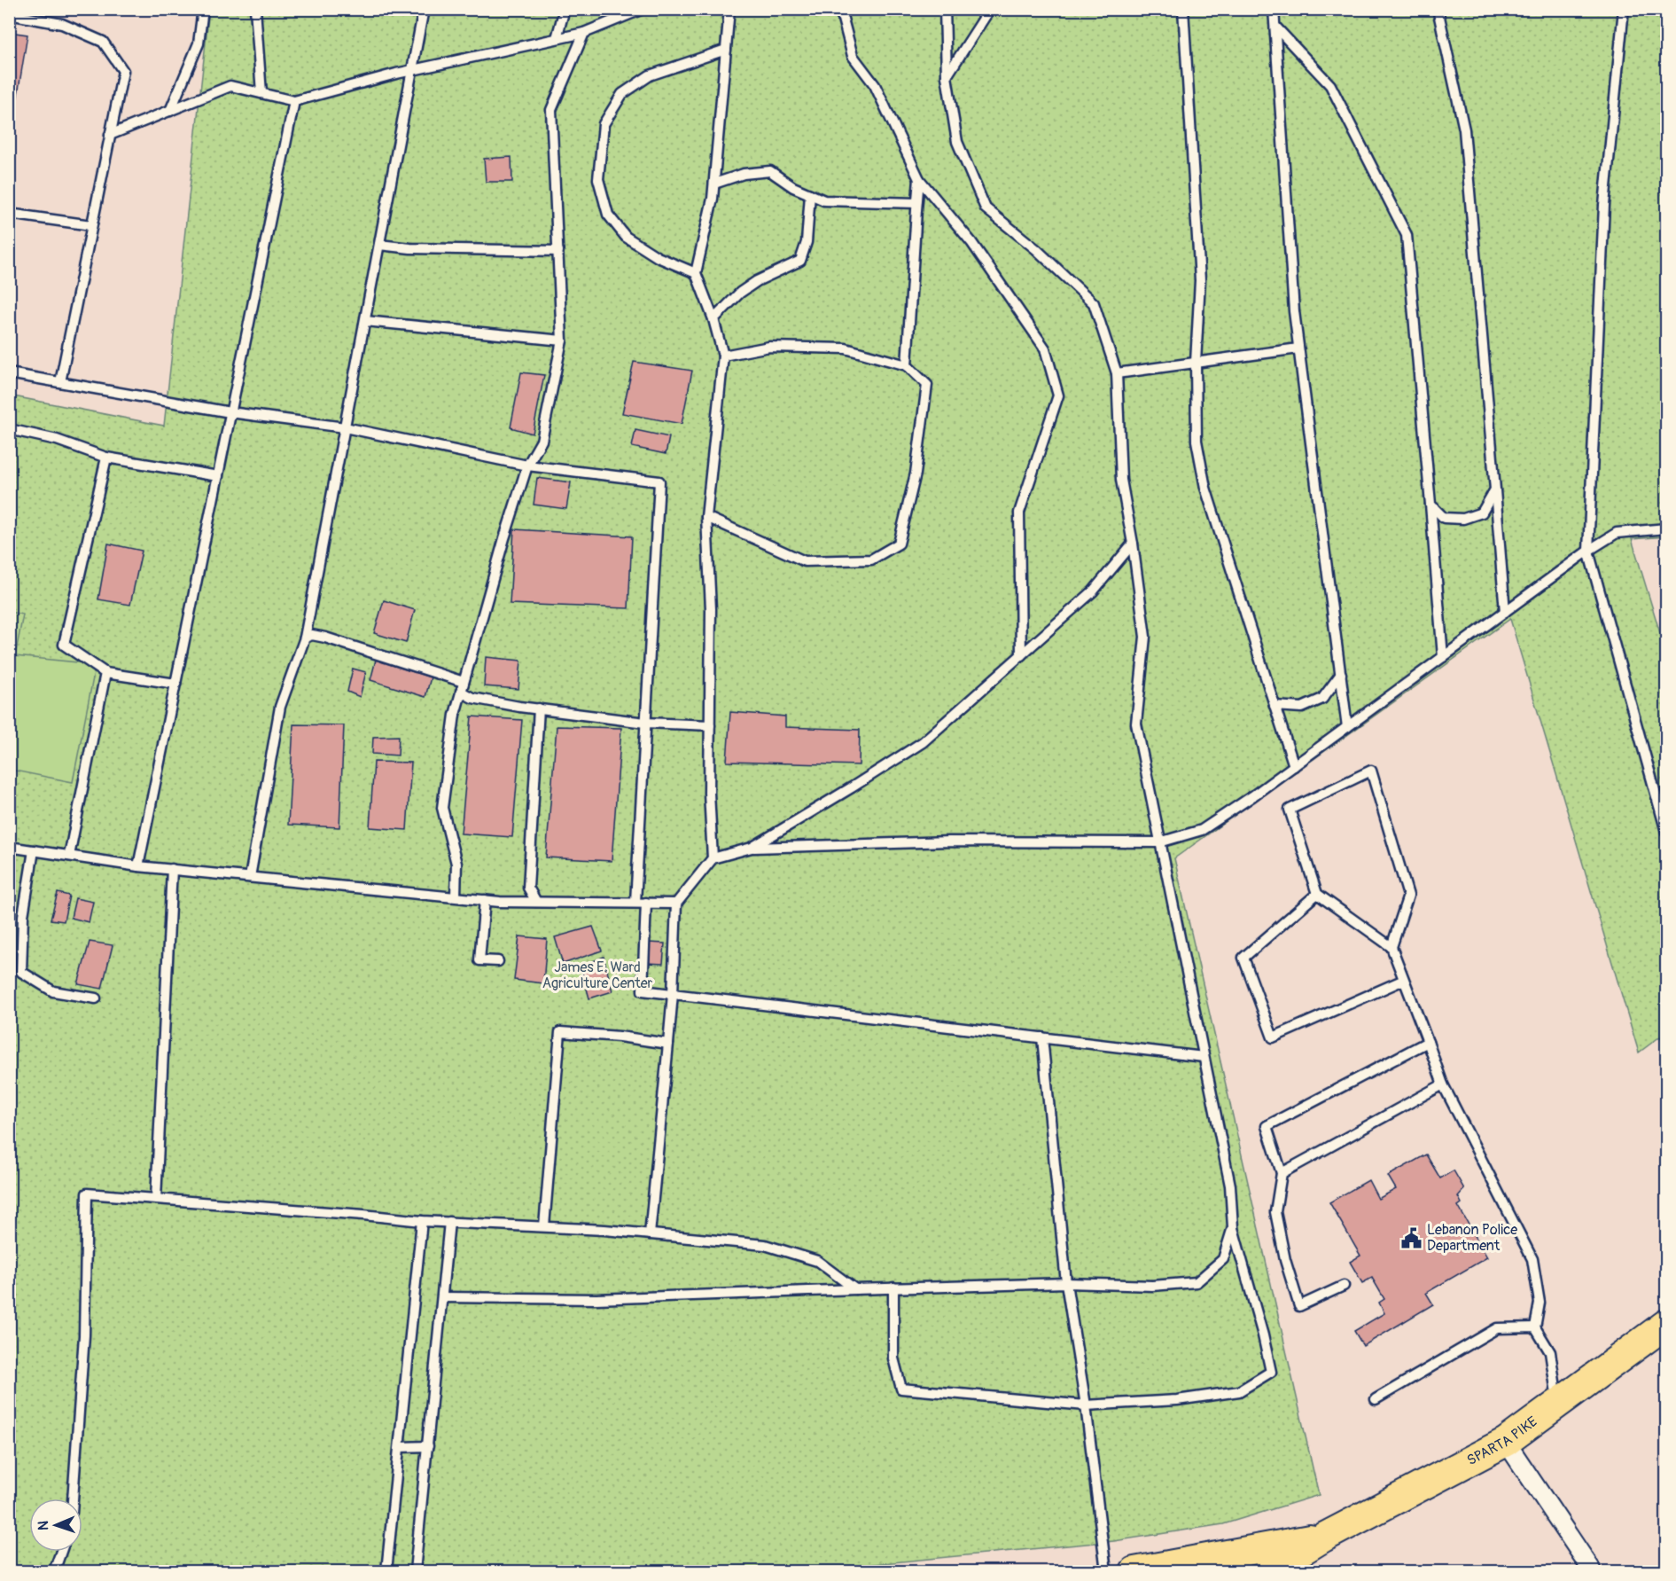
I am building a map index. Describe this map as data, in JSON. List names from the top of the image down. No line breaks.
{"streets":{"main road":["SPARTA PIKE"]},"parks":["James E. Ward Agriculture Center"],"places":{"public building":["Lebanon Police Department"]},"north":"left"}
